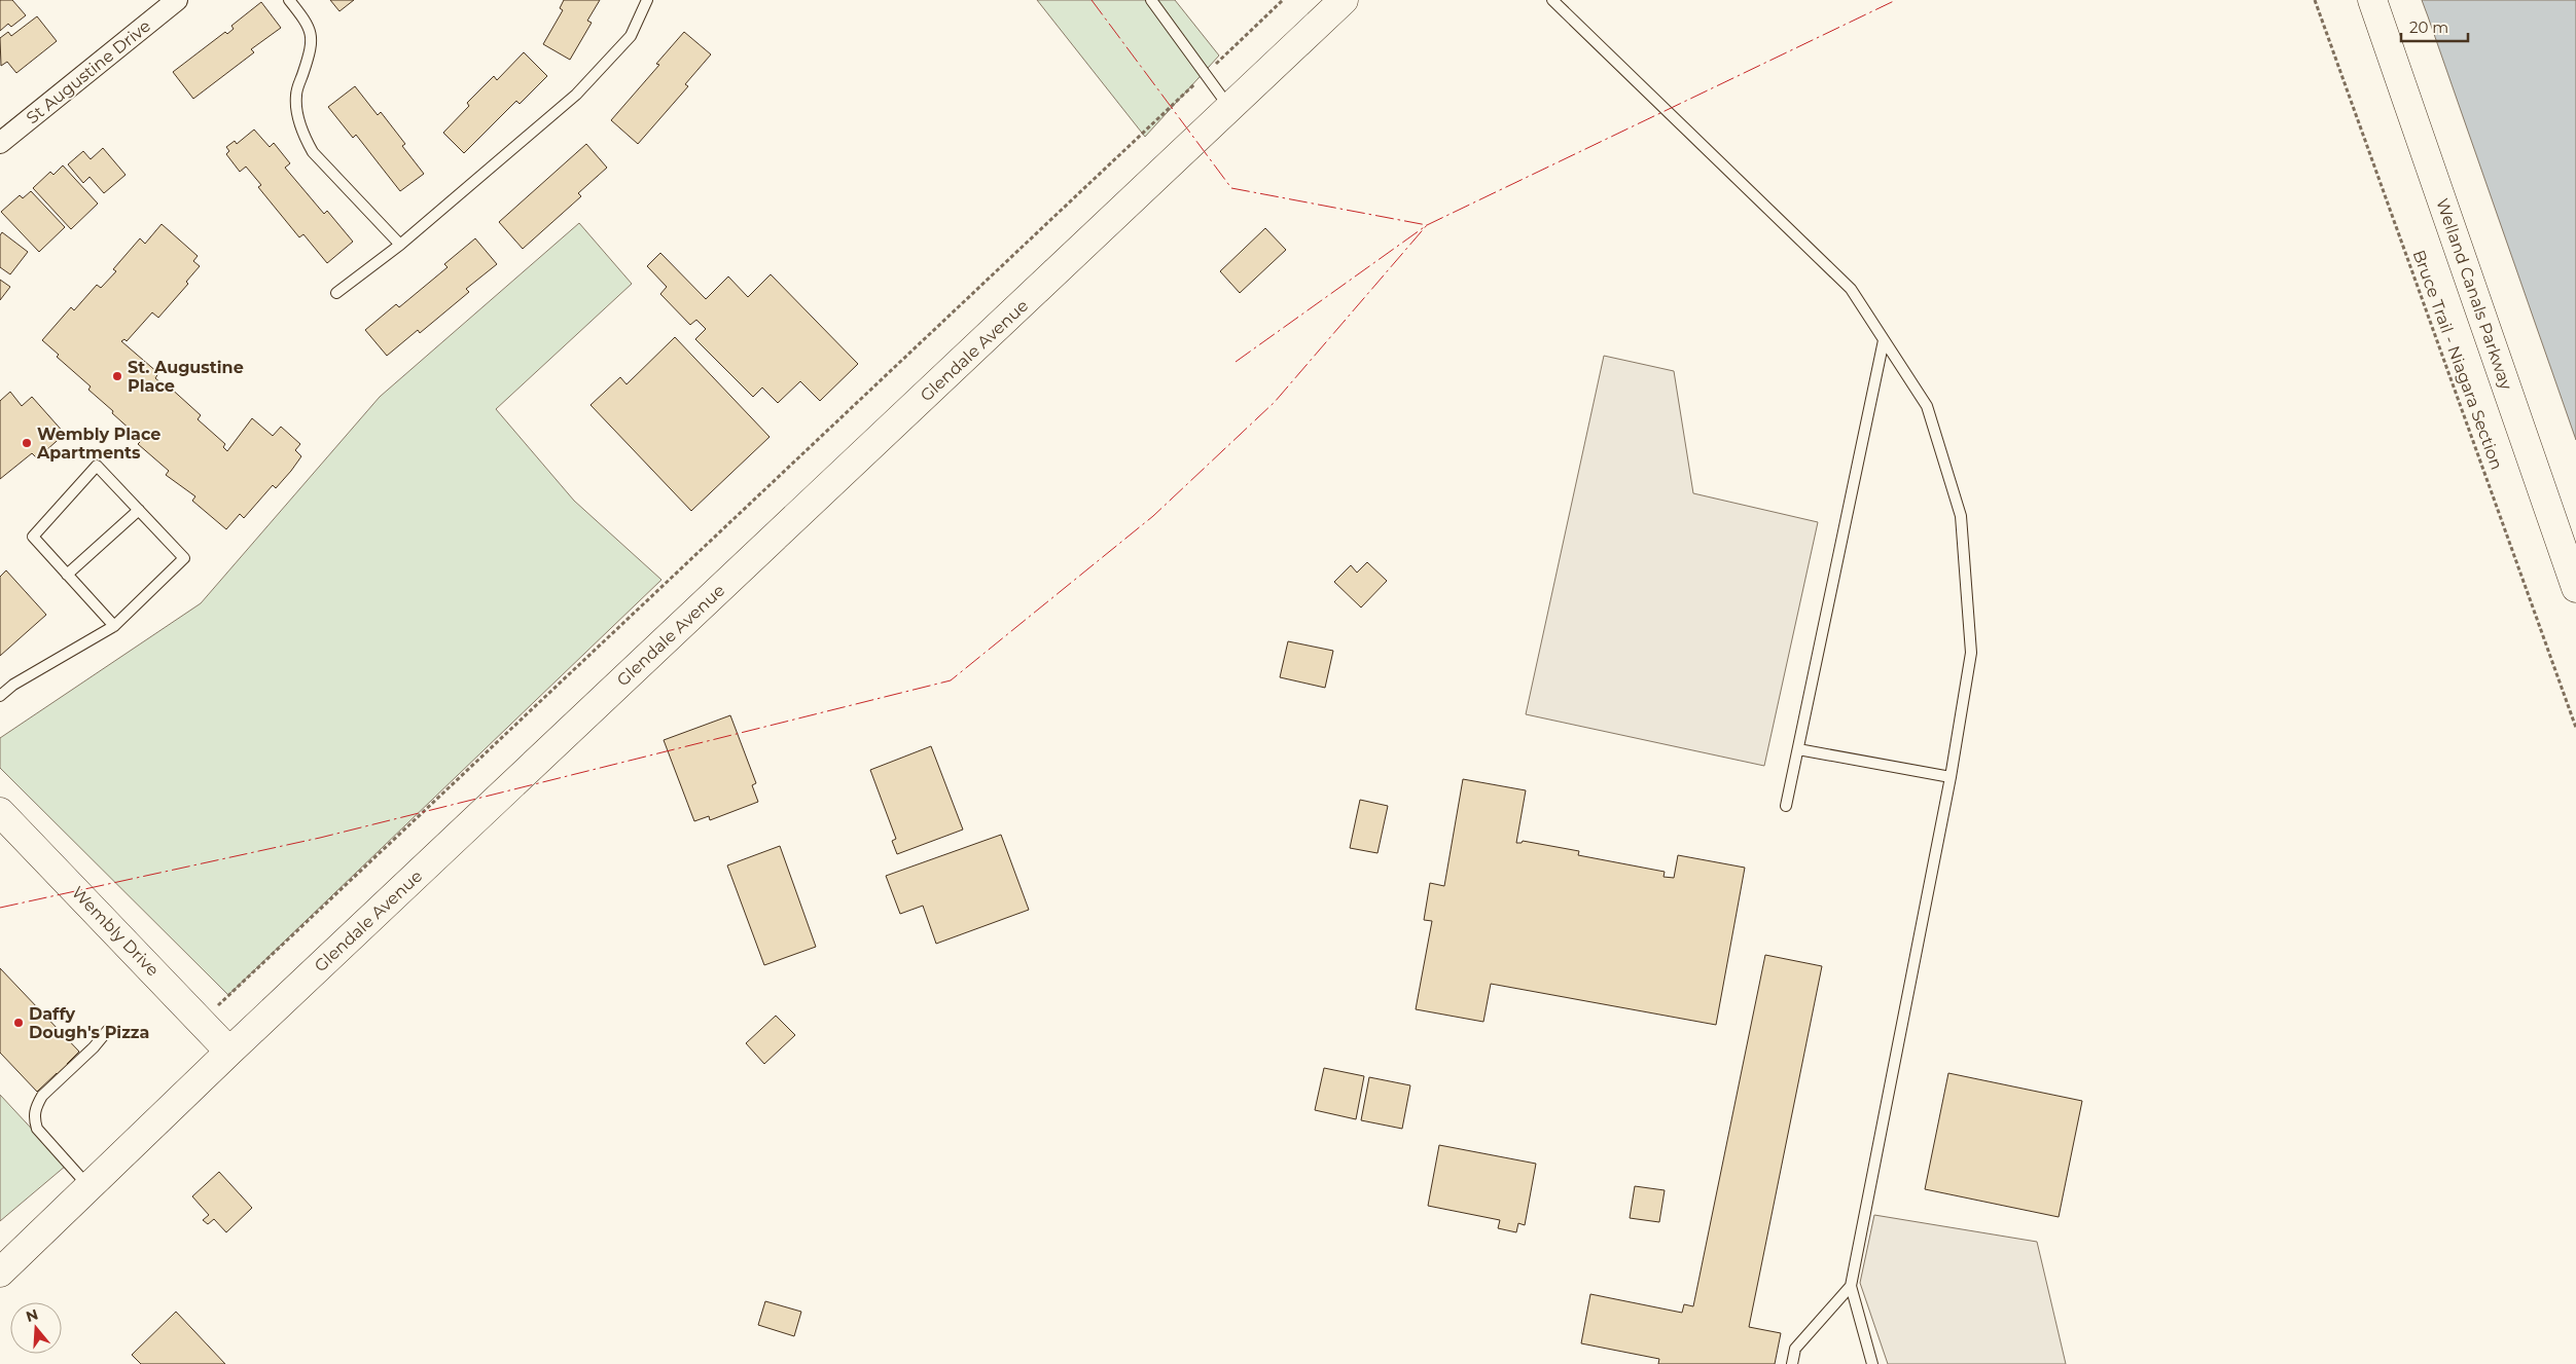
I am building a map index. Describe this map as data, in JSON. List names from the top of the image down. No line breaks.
{"streets":{"main road":["Welland Canals Parkway","Glendale Avenue","Wembly Drive"],"street":["St Augustine Drive"],"path":["Bruce Trail - Niagara Section"]},"crossings":[["Glendale Avenue","Wembly Drive"]],"places":["St. Augustine Place","Wembly Place Apartments","Daffy Dough's Pizza"],"scale_bar":"20 m","north":"top"}
